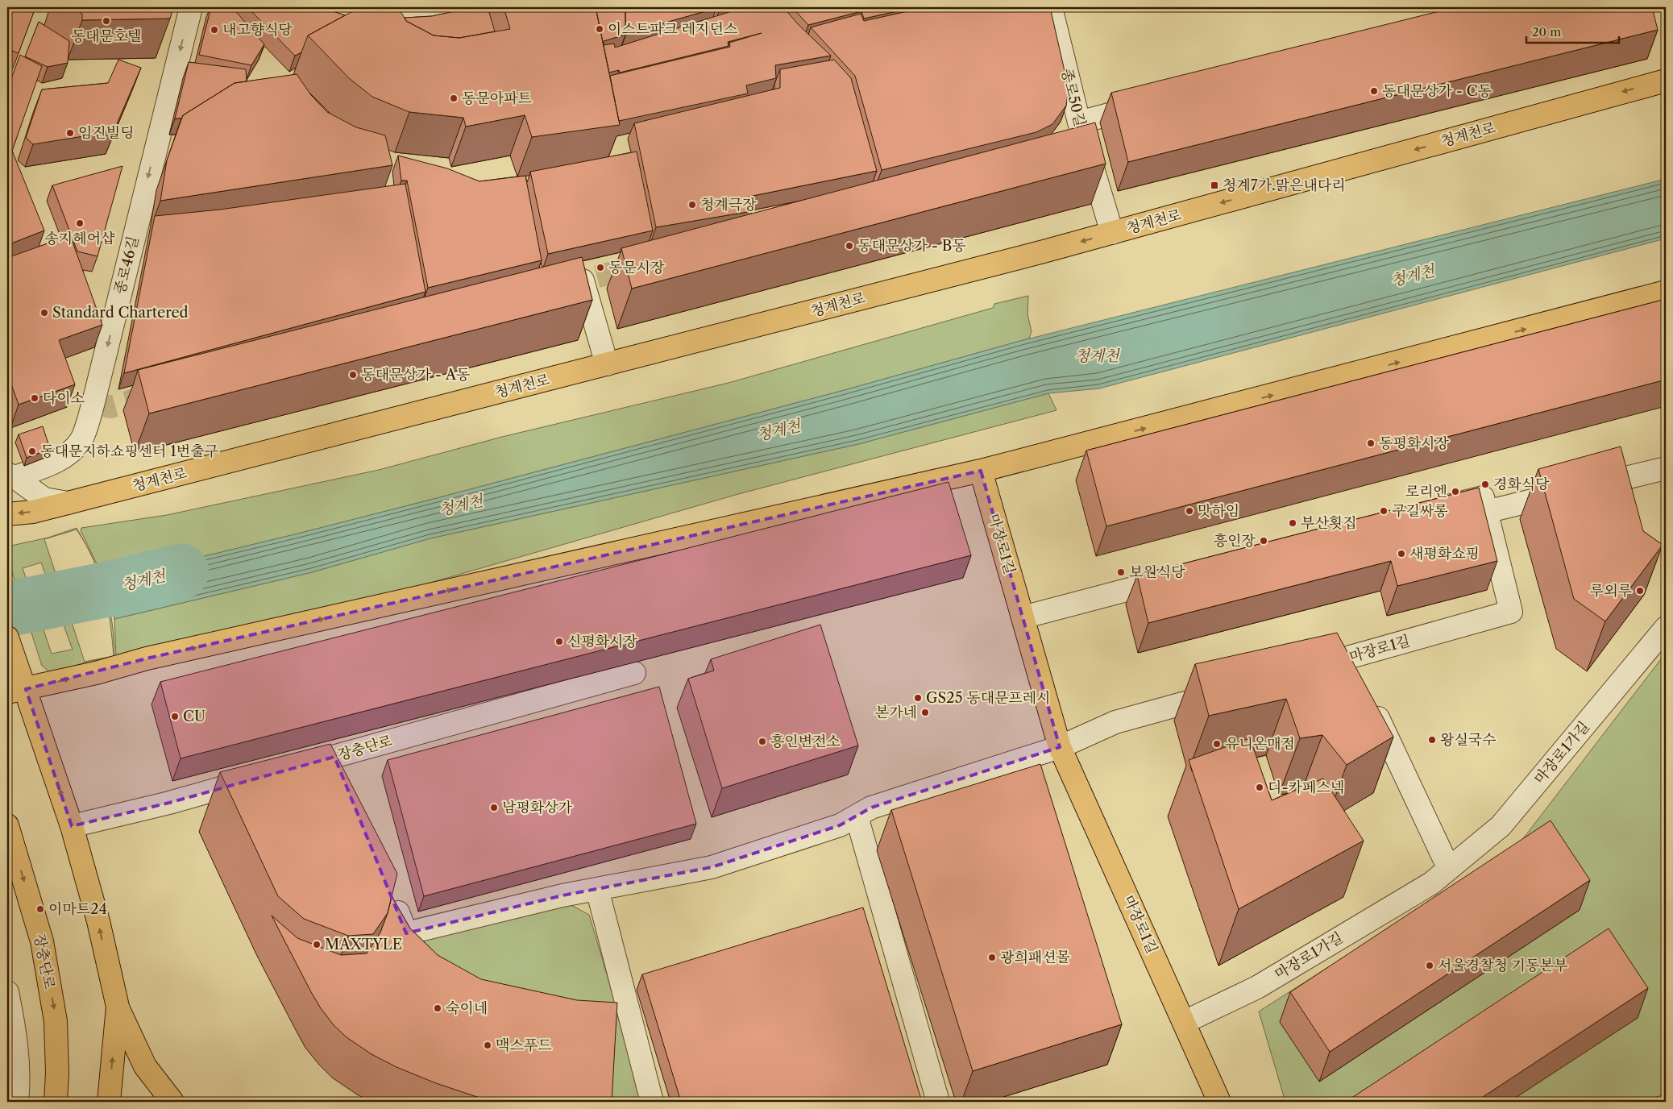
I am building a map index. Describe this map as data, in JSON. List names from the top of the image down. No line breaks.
{"streets":{"main road":["청계천로","마장로1길","장충단로"],"street":["종로50길","종로46길","마장로1가길"]},"crossings":[["종로50길","청계천로"],["마장로1길","마장로1가길"]],"one_way":["종로46길"],"water":["청계천"],"places":{"other":["동대문호텔","이스트파크 레지던스","내고향식당","동대문상가 - C동","동문아파트","임진빌딩","청계극장","송지헤어샵","동대문상가 - B동","동문시장","Standard Chartered","동대문상가 - A동","다이소","동평화시장","동대문지하쇼핑센터 1번출구","경화식당","로리엔","맛하임","구길싸롱","부산횟집","흥인장","새평화쇼핑","보원식당","루외루","신평화시장","GS25 동대문프레시","본가네","CU","왕실국수","흥인변전소","유니온매점","디-카페스넥","남평화상가","이마트24","MAXTYLE","광희패션몰","서울경찰청 기동본부","숙이네","맥스푸드"],"transit":["청계7가.맑은내다리"]},"scale_bar":"20 m"}
